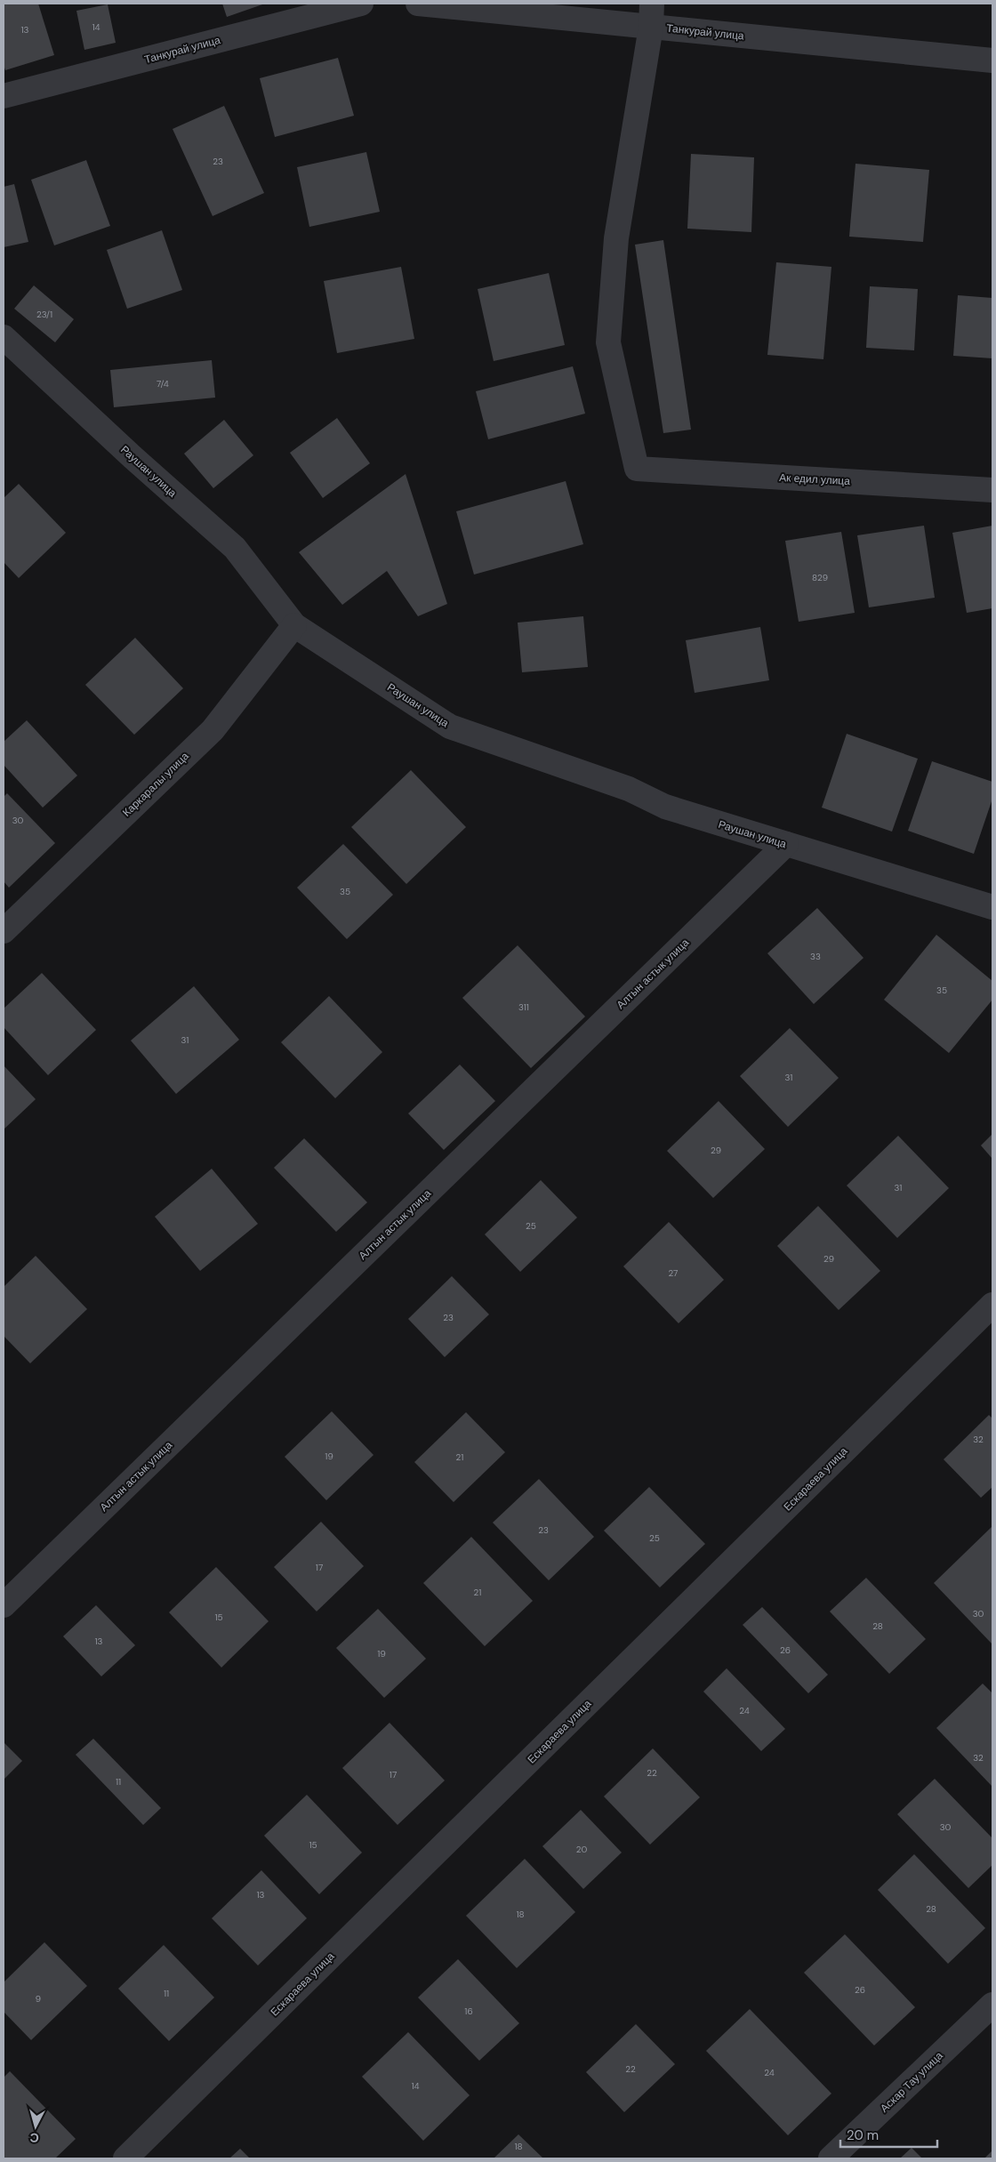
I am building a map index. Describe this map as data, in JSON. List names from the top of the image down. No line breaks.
{"streets":{"street":["Танкурай улица","Раушан улица","Ак едил улица","Каркаралы улица","Алтын астык улица","Ескараева улица","Аскар Тау улица"]},"crossings":[["Танкурай улица","Ак едил улица"],["Раушан улица","Каркаралы улица"],["Раушан улица","Алтын астык улица"]],"house_numbers":["14","13","23","23/1","7/4","829","30","35","33","35","311","31","31","29","31","25","29","27","23","32","19","21","23","25","17","21","30","15","28","13","26","19","24","32","22","17","11","30","15","20","13","28","18","26","11","9","16","22","24","14","18"],"scale_bar":"20 m","north":"bottom"}
